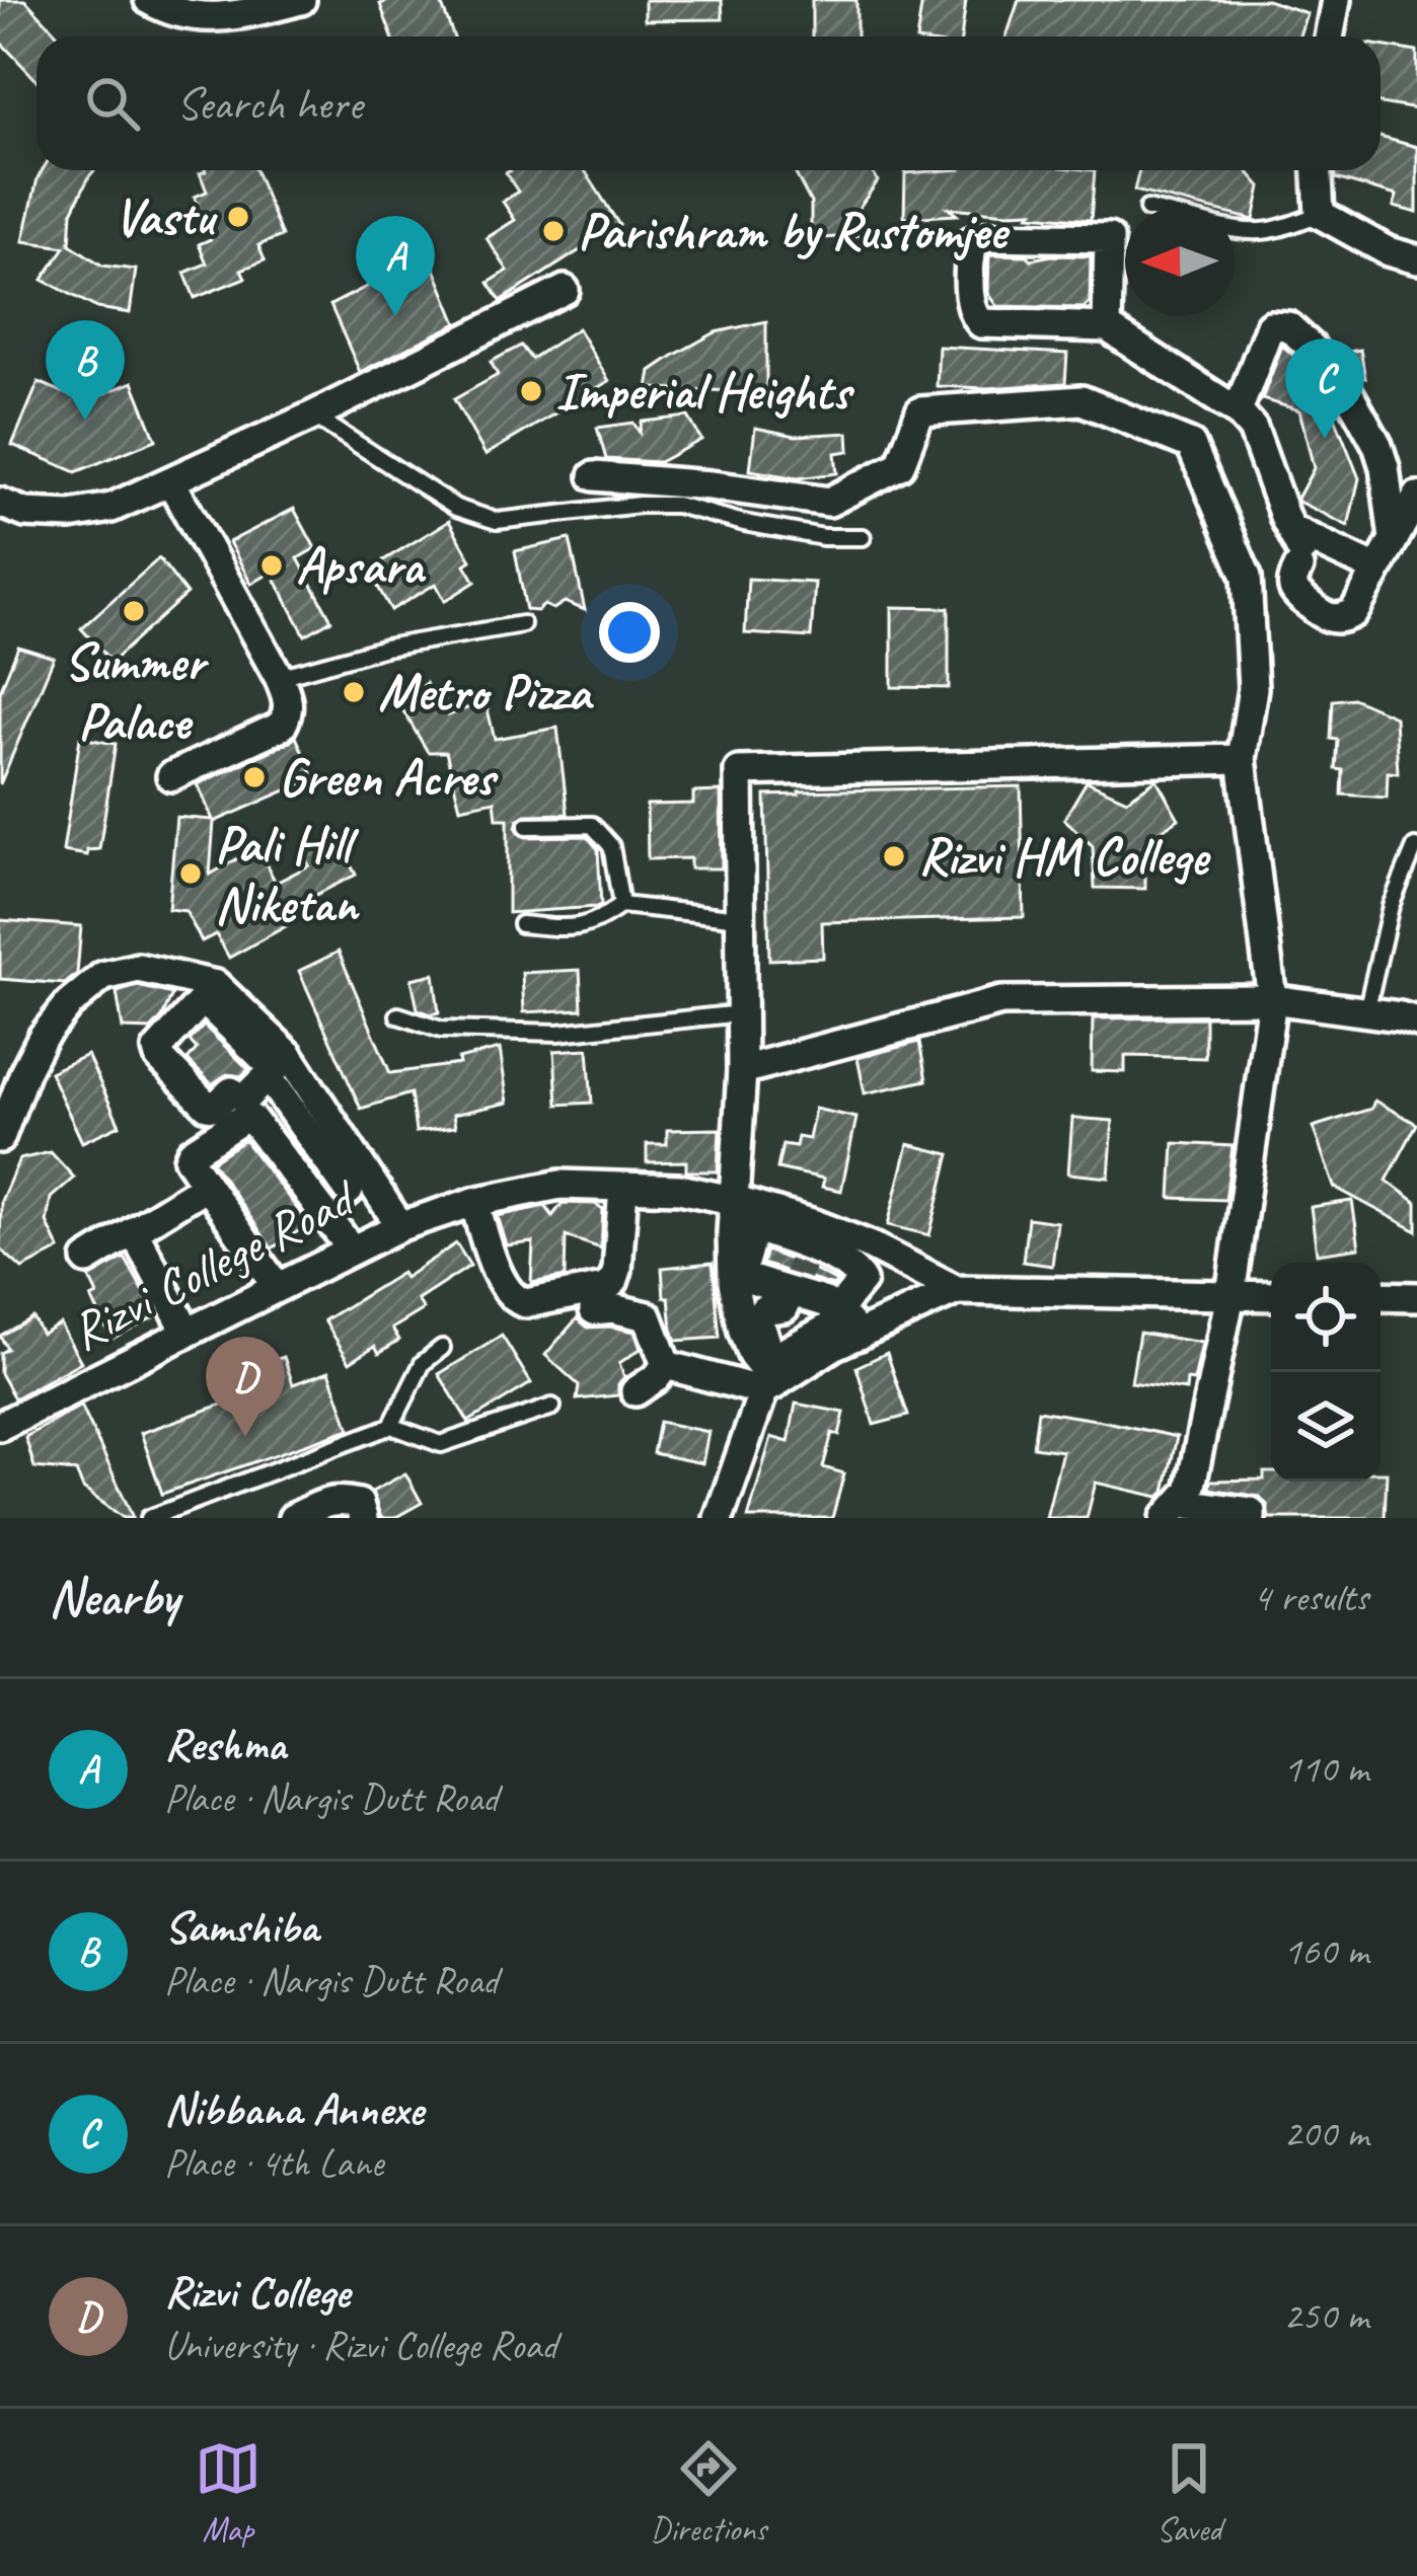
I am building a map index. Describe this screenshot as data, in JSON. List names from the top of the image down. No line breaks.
{"streets":{"street":["Rizvi College Road"]},"places":["Vastu","Parishram by Rustomjee","Imperial Heights","Apsara","Summer Palace","Metro Pizza","Green Acres","Rizvi HM College","Pali Hill Niketan"],"north":"left","page":{"search":"Search here","pins":["A","B","C","D"],"heading":["Nearby","4 results"],"list":[{"mark":"A","name":"Reshma","note":"Place · Nargis Dutt Road","value":"110 m"},{"mark":"B","name":"Samshiba","note":"Place · Nargis Dutt Road","value":"160 m"},{"mark":"C","name":"Nibbana Annexe","note":"Place · 4th Lane","value":"200 m"},{"mark":"D","name":"Rizvi College","note":"University · Rizvi College Road","value":"250 m"}],"nav":["Map","Directions","Saved"]}}
